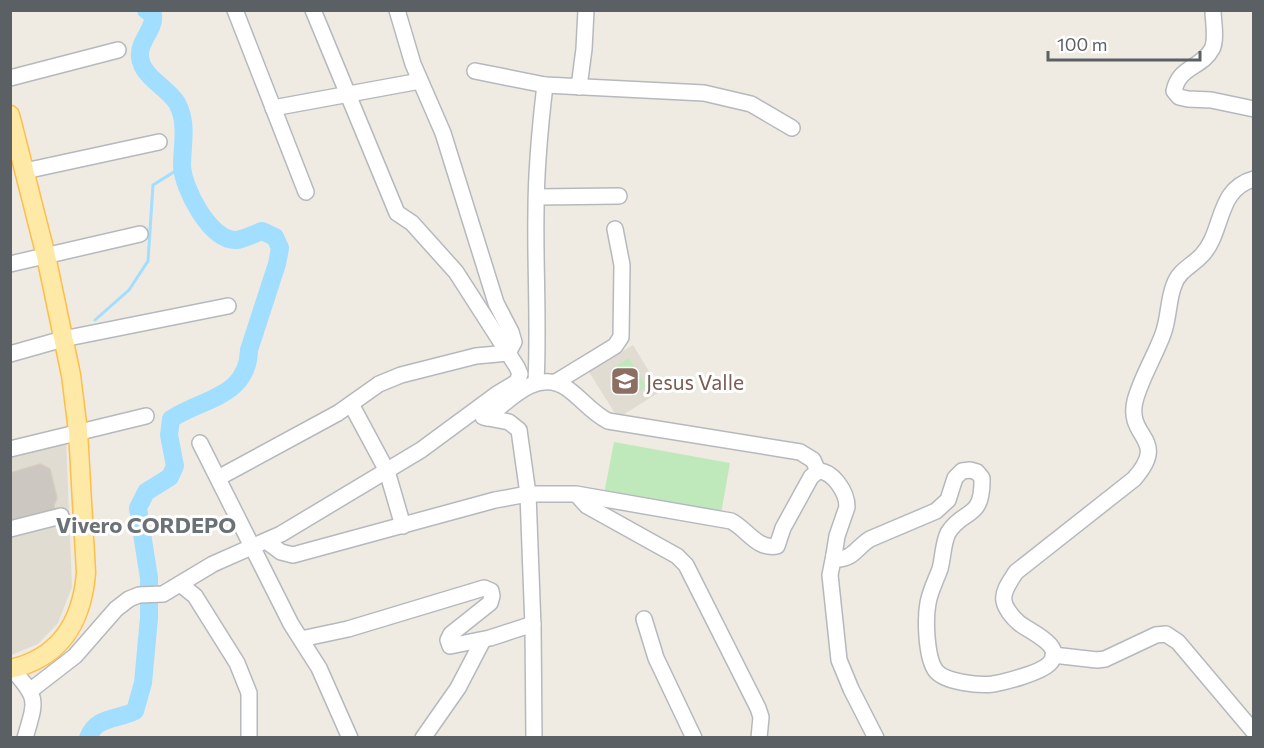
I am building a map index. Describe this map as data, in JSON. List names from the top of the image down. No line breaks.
{"districts":["Vivero CORDEPO"],"places":{"school or university":["Jesus Valle"]},"scale_bar":"100 m"}
